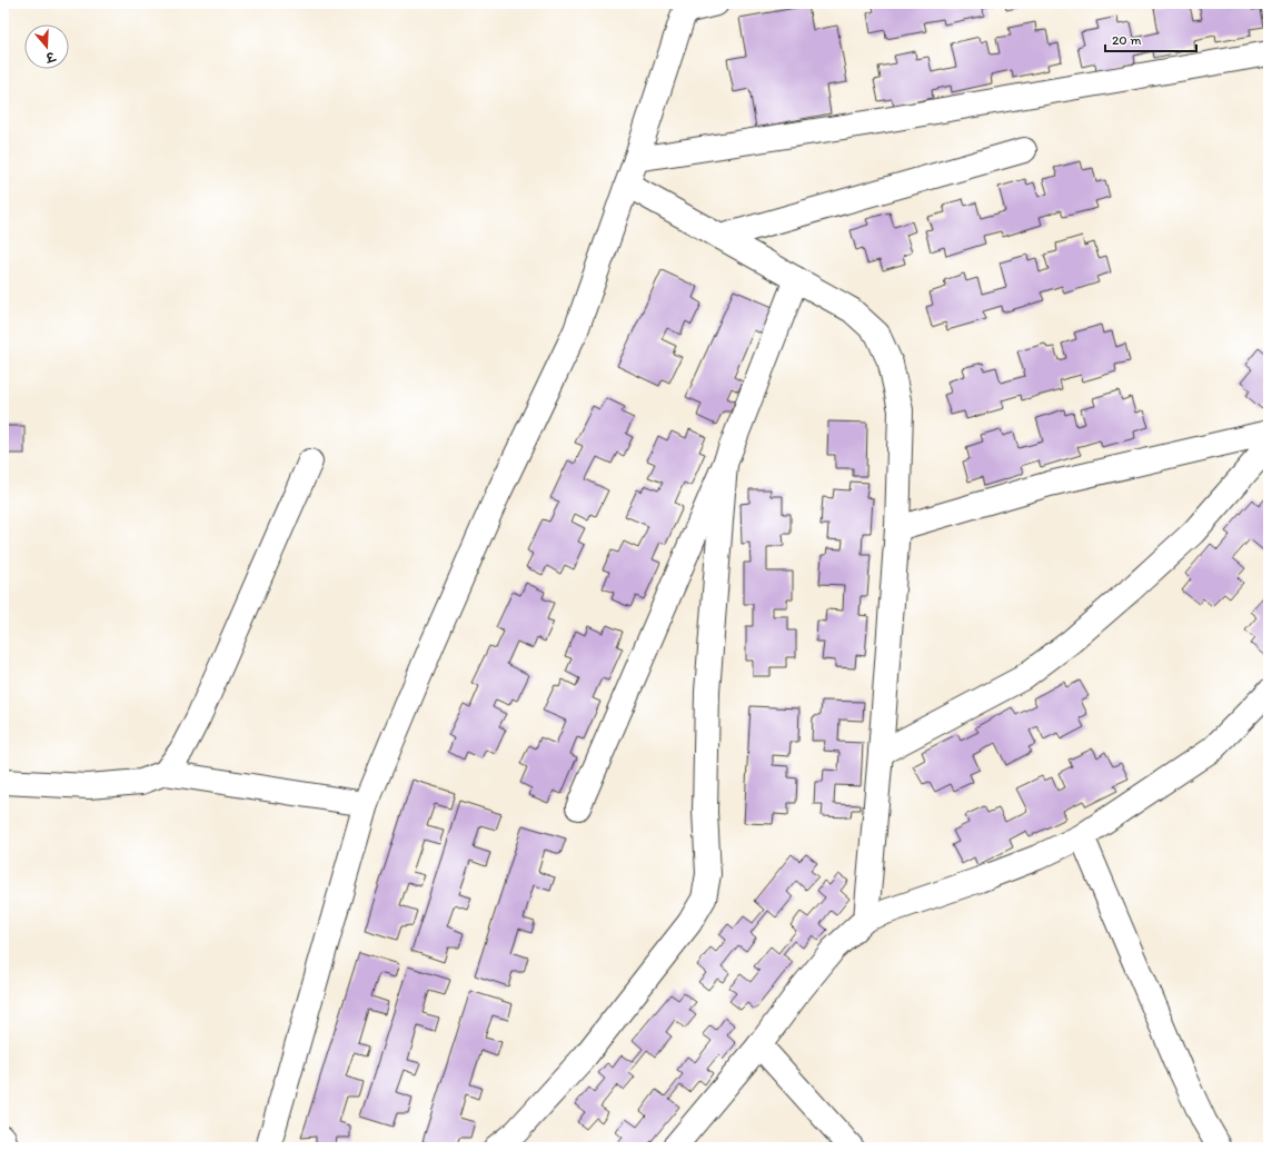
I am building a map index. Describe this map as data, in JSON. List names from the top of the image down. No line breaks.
{"scale_bar":"20 m","north":"bottom"}
